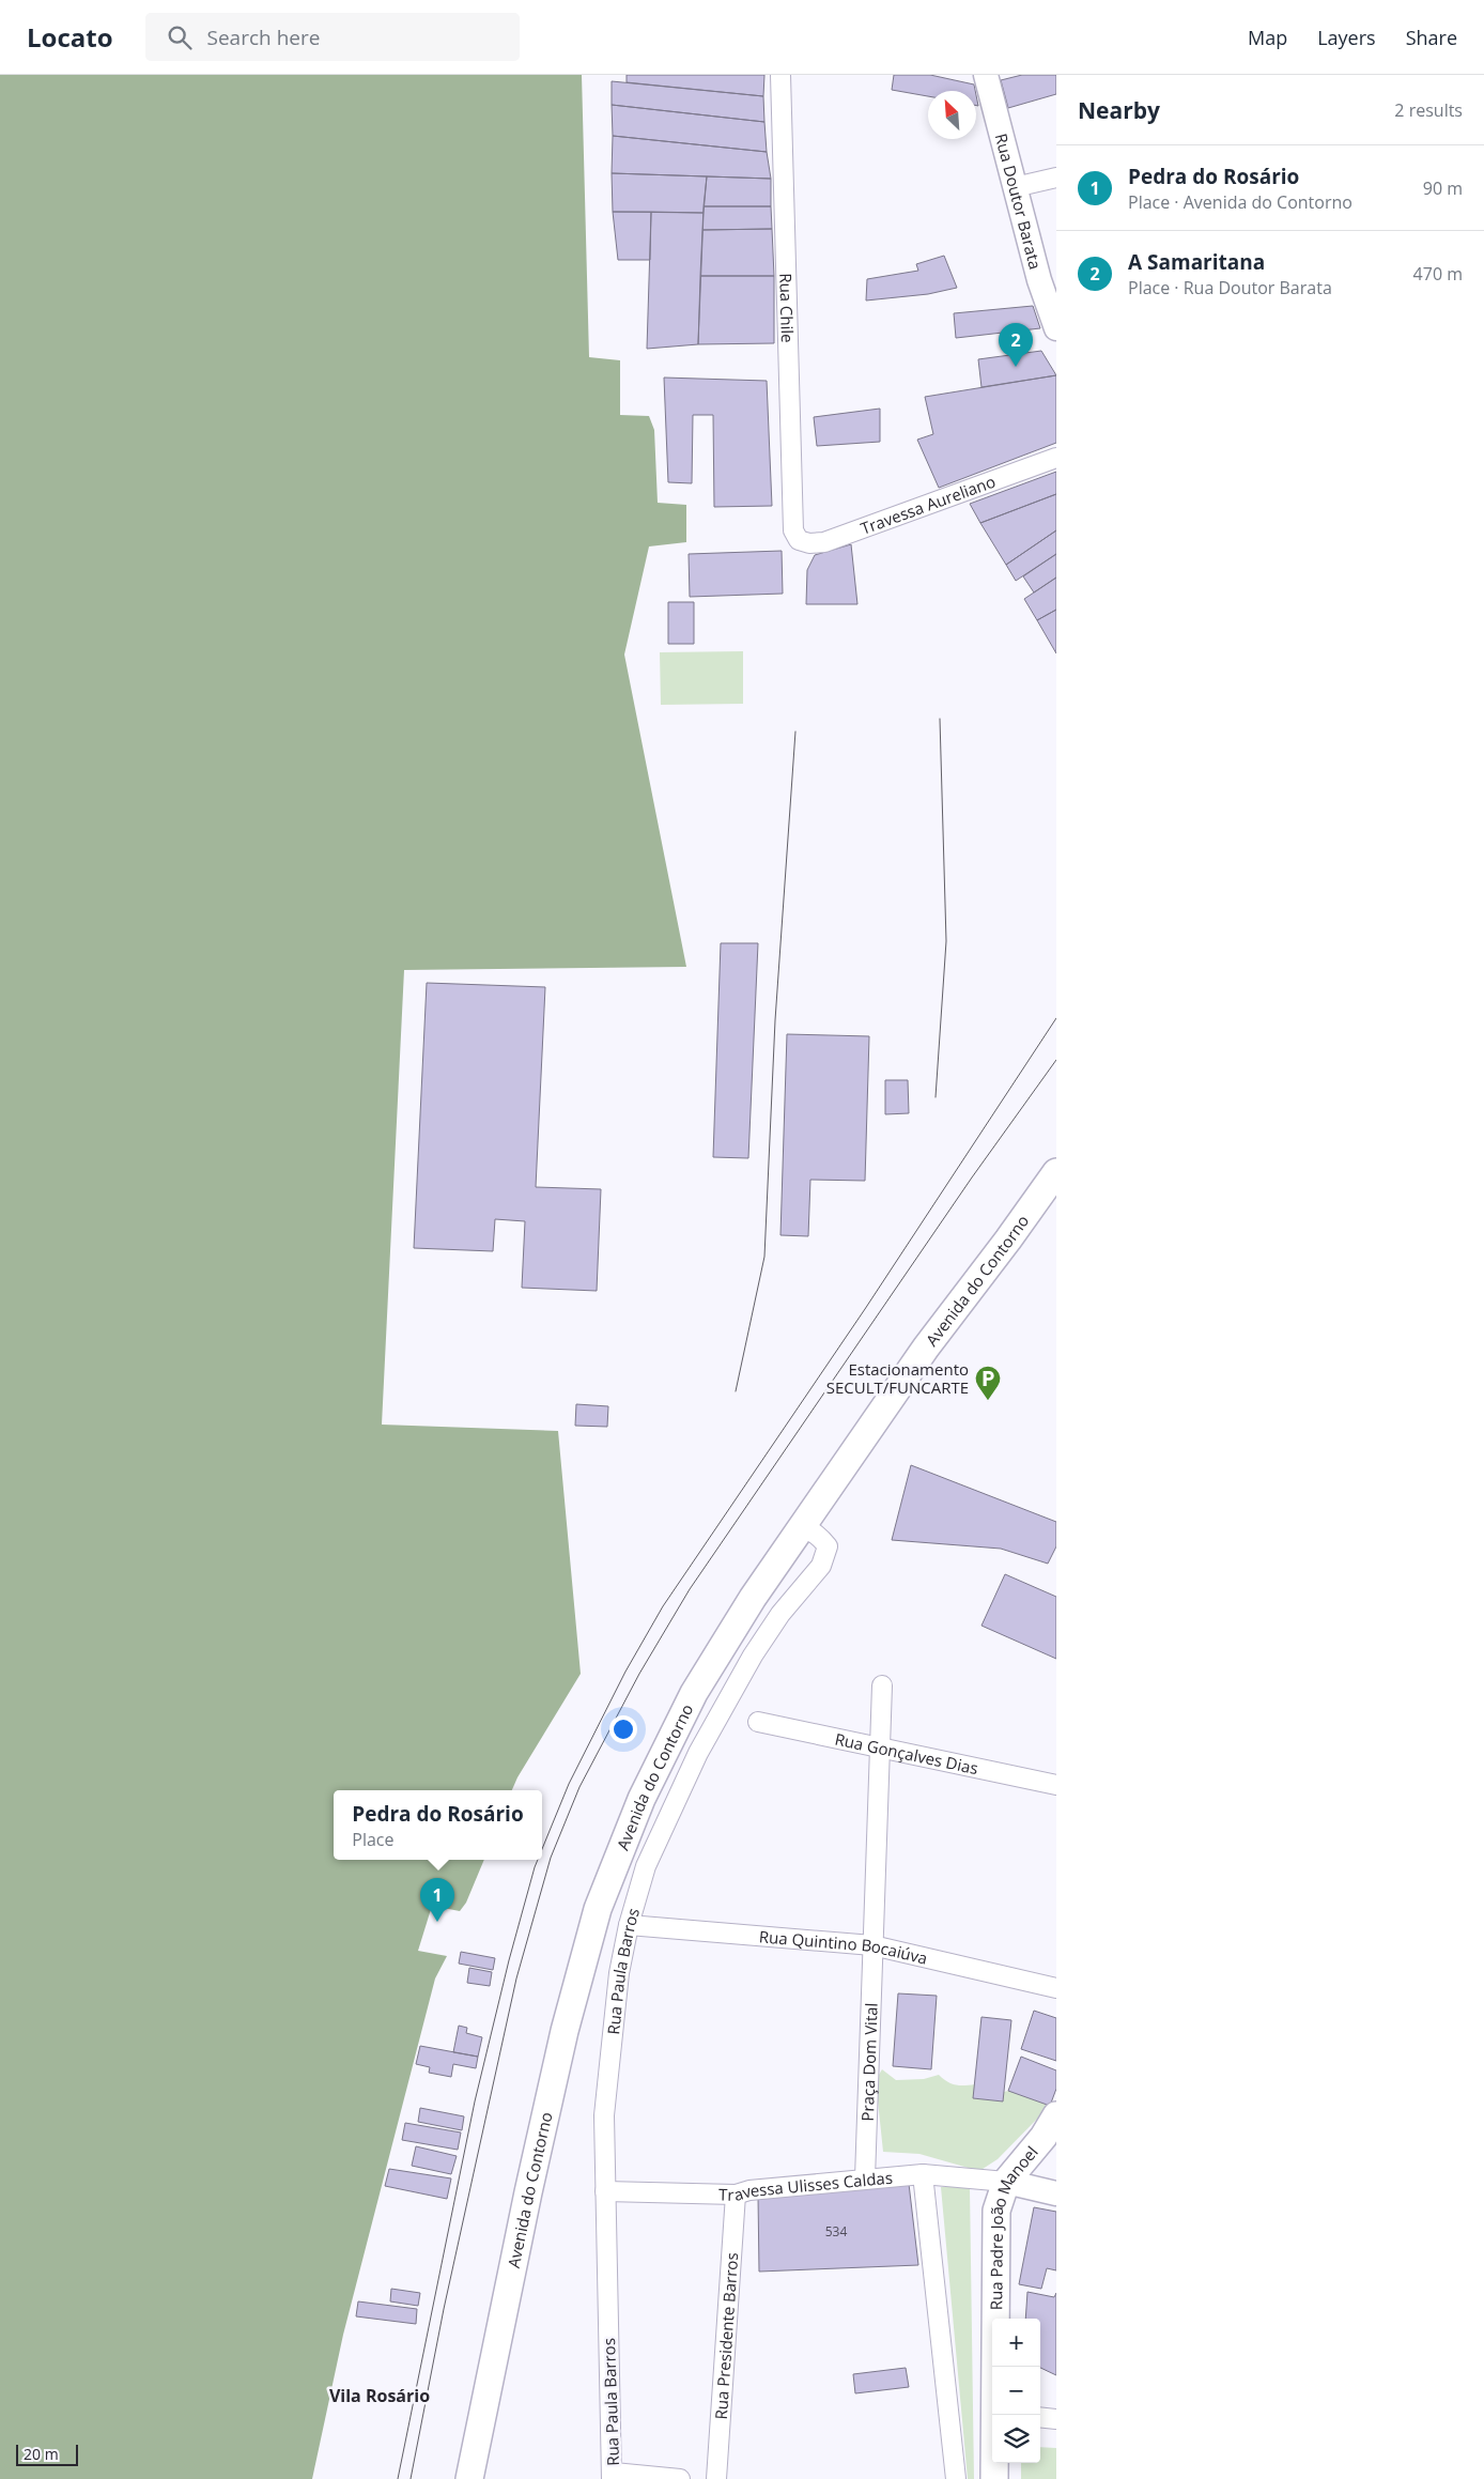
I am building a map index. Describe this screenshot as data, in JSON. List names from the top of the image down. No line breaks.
{"streets":{"main road":["Avenida do Contorno","Rua Padre João Manoel"],"street":["Rua Doutor Barata","Rua Chile","Travessa Aureliano","Rua Gonçalves Dias","Rua Quintino Bocaiúva","Rua Paula Barros","Praça Dom Vital","Travessa Ulisses Caldas","Rua Presidente Barros"]},"crossings":[["Rua Chile","Travessa Aureliano"],["Avenida do Contorno","Rua Paula Barros"],["Rua Gonçalves Dias","Praça Dom Vital"],["Rua Quintino Bocaiúva","Rua Paula Barros"],["Rua Quintino Bocaiúva","Praça Dom Vital"],["Rua Paula Barros","Travessa Ulisses Caldas"],["Praça Dom Vital","Travessa Ulisses Caldas"],["Travessa Ulisses Caldas","Rua Padre João Manoel"],["Travessa Ulisses Caldas","Rua Presidente Barros"]],"districts":["Vila Rosário"],"places":{"parking":["Estacionamento SECULT/FUNCARTE"]},"house_numbers":["534"],"scale_bar":"20 m","north":"top left","page":{"header":"Locato","search":"Search here","nav":["Map","Layers","Share"],"heading":["Nearby","2 results"],"list":[{"mark":"1","name":"Pedra do Rosário","note":"Place · Avenida do Contorno","value":"90 m"},{"mark":"2","name":"A Samaritana","note":"Place · Rua Doutor Barata","value":"470 m"}],"pins":["2","1"],"popup":["Pedra do Rosário","Place"],"map_buttons":["+","−"],"scale":"20 m"}}
